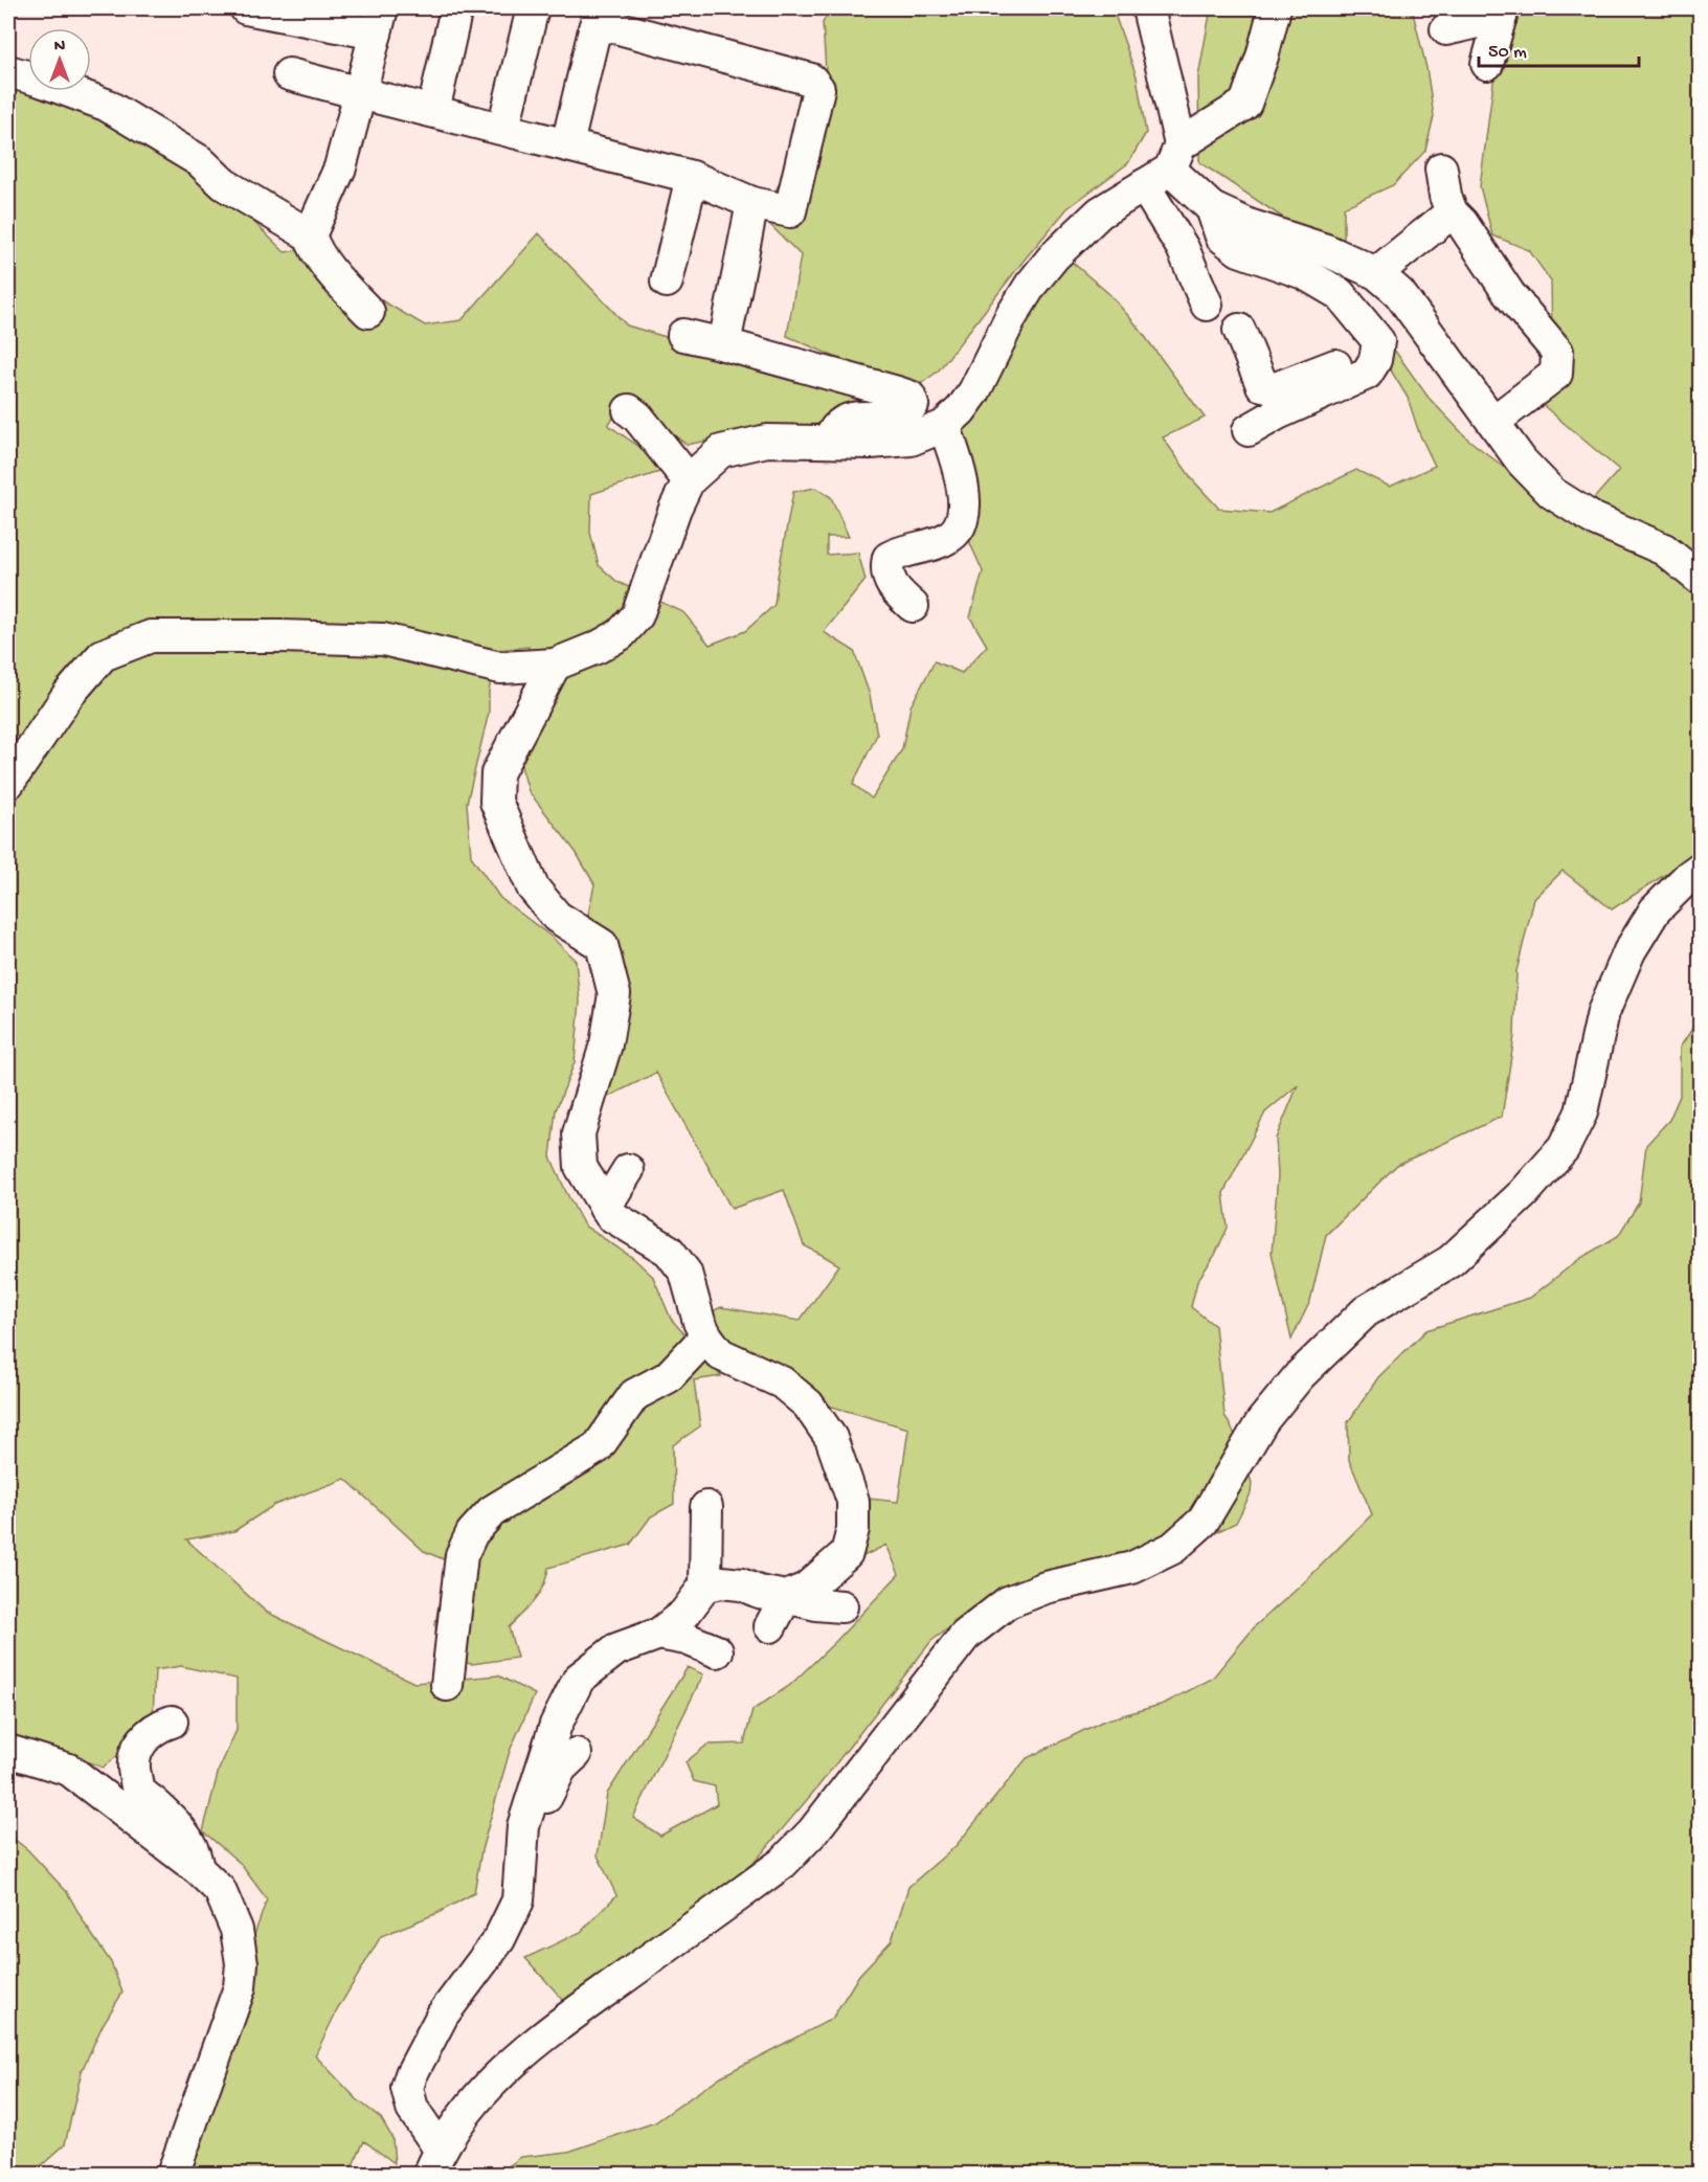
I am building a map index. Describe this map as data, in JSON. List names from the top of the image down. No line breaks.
{"scale_bar":"50 m","north":"top"}
